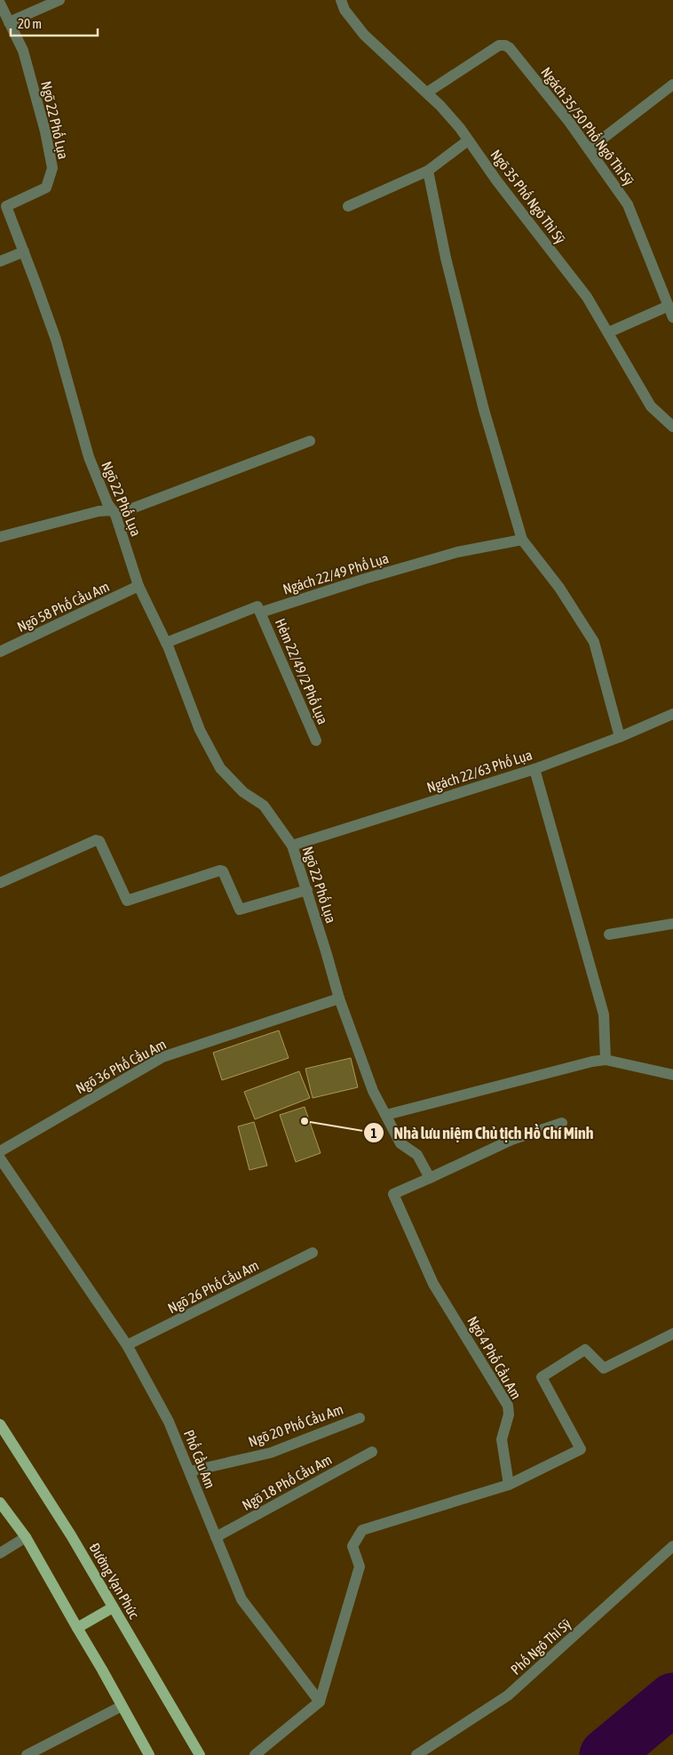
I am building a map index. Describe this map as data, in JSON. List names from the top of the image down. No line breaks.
{"streets":{"main road":["Đường Vạn Phúc"],"street":["Ngõ 22 Phố Lụa","Ngách 35/50 Phố Ngô Thì Sỹ","Ngõ 35 Phố Ngô Thì Sỹ","Ngách 22/49 Phố Lụa","Ngõ 58 Phố Cầu Am","Hẻm 22/49/2 Phố Lụa","Ngách 22/63 Phố Lụa","Ngõ 36 Phố Cầu Am","Ngõ 26 Phố Cầu Am","Ngõ 4 Phố Cầu Am","Ngõ 20 Phố Cầu Am","Phố Cầu Am","Ngõ 18 Phố Cầu Am","Phố Ngô Thì Sỹ"]},"crossings":[["Ngõ 22 Phố Lụa","Ngách 22/49 Phố Lụa"],["Ngõ 22 Phố Lụa","Ngõ 58 Phố Cầu Am"],["Ngõ 22 Phố Lụa","Ngách 22/63 Phố Lụa"],["Ngõ 22 Phố Lụa","Ngõ 36 Phố Cầu Am"],["Ngách 35/50 Phố Ngô Thì Sỹ","Ngõ 35 Phố Ngô Thì Sỹ"],["Ngách 22/49 Phố Lụa","Hẻm 22/49/2 Phố Lụa"],["Ngõ 26 Phố Cầu Am","Phố Cầu Am"],["Ngõ 20 Phố Cầu Am","Phố Cầu Am"],["Phố Cầu Am","Ngõ 18 Phố Cầu Am"]],"places":["Nhà lưu niệm Chủ tịch Hồ Chí Minh"],"scale_bar":"20 m"}
